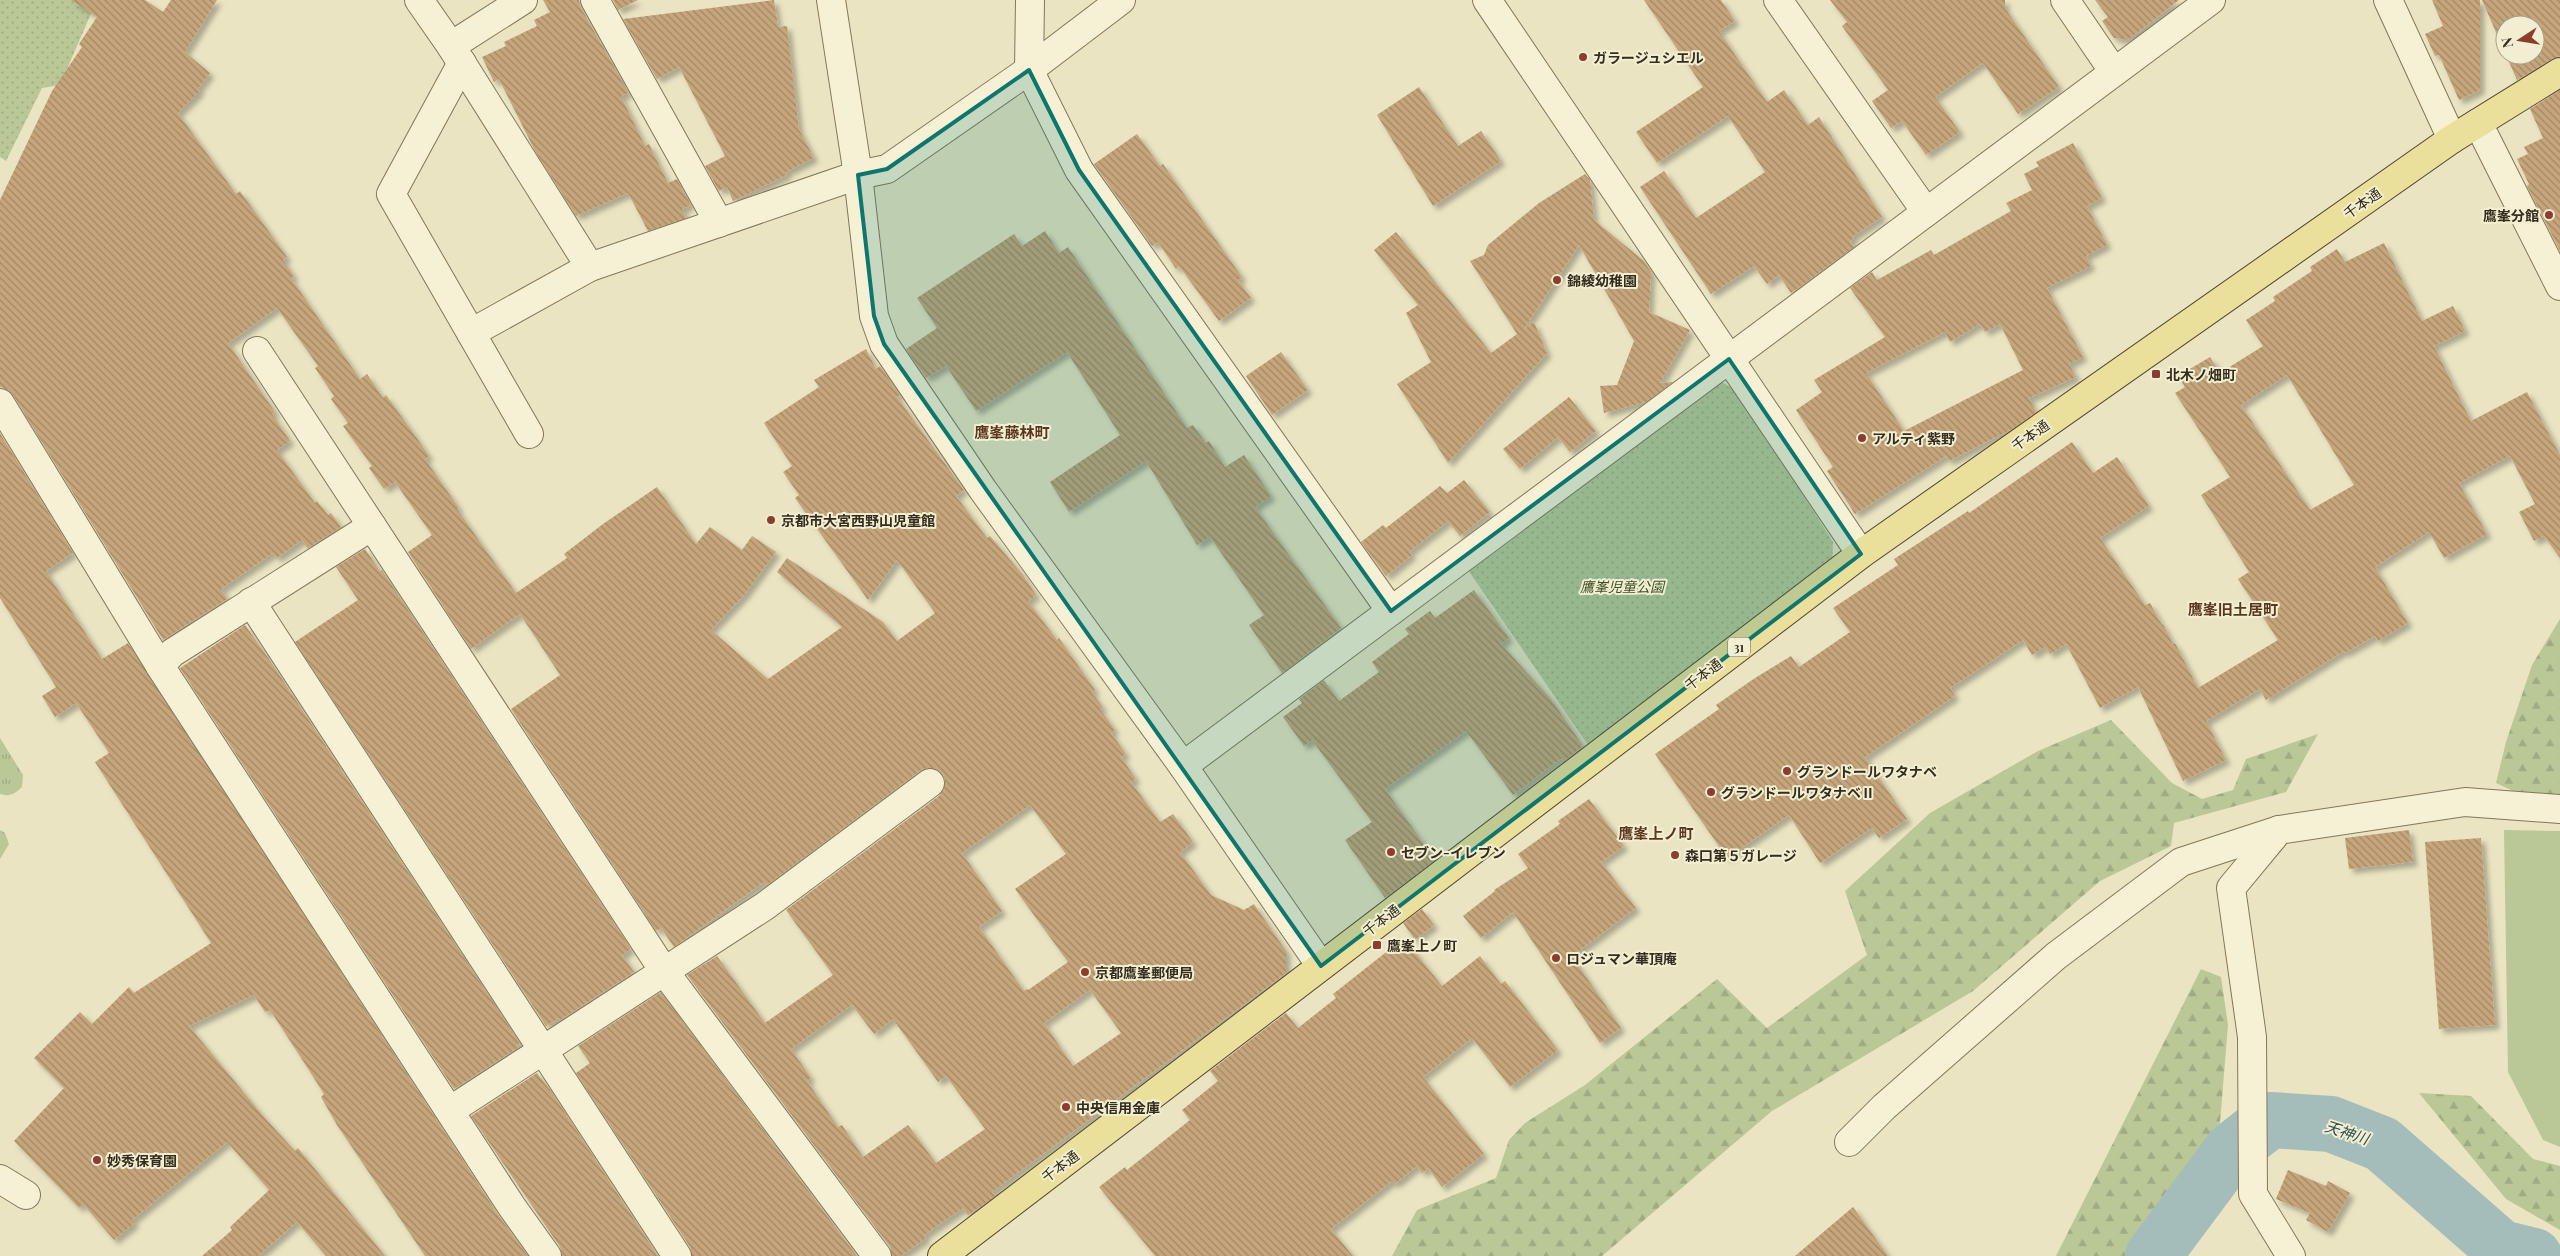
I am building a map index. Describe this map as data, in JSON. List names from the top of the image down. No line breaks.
{"streets":{"main road":["千本通","31"]},"districts":["鷹峯藤林町","鷹峯旧土居町","鷹峯上ノ町"],"water":["天神川"],"parks":["鷹峯児童公園"],"places":{"other":["ガラージュシエル","鷹峯分館","錦綾幼稚園","アルティ紫野","京都市大宮西野山児童館","グランドールワタナベ","グランドールワタナベⅡ","セブン-イレブン","森口第５ガレージ","ロジュマン華頂庵","京都鷹峯郵便局","中央信用金庫","妙秀保育園"],"transit":["北木ノ畑町","鷹峯上ノ町"]},"north":"left"}
